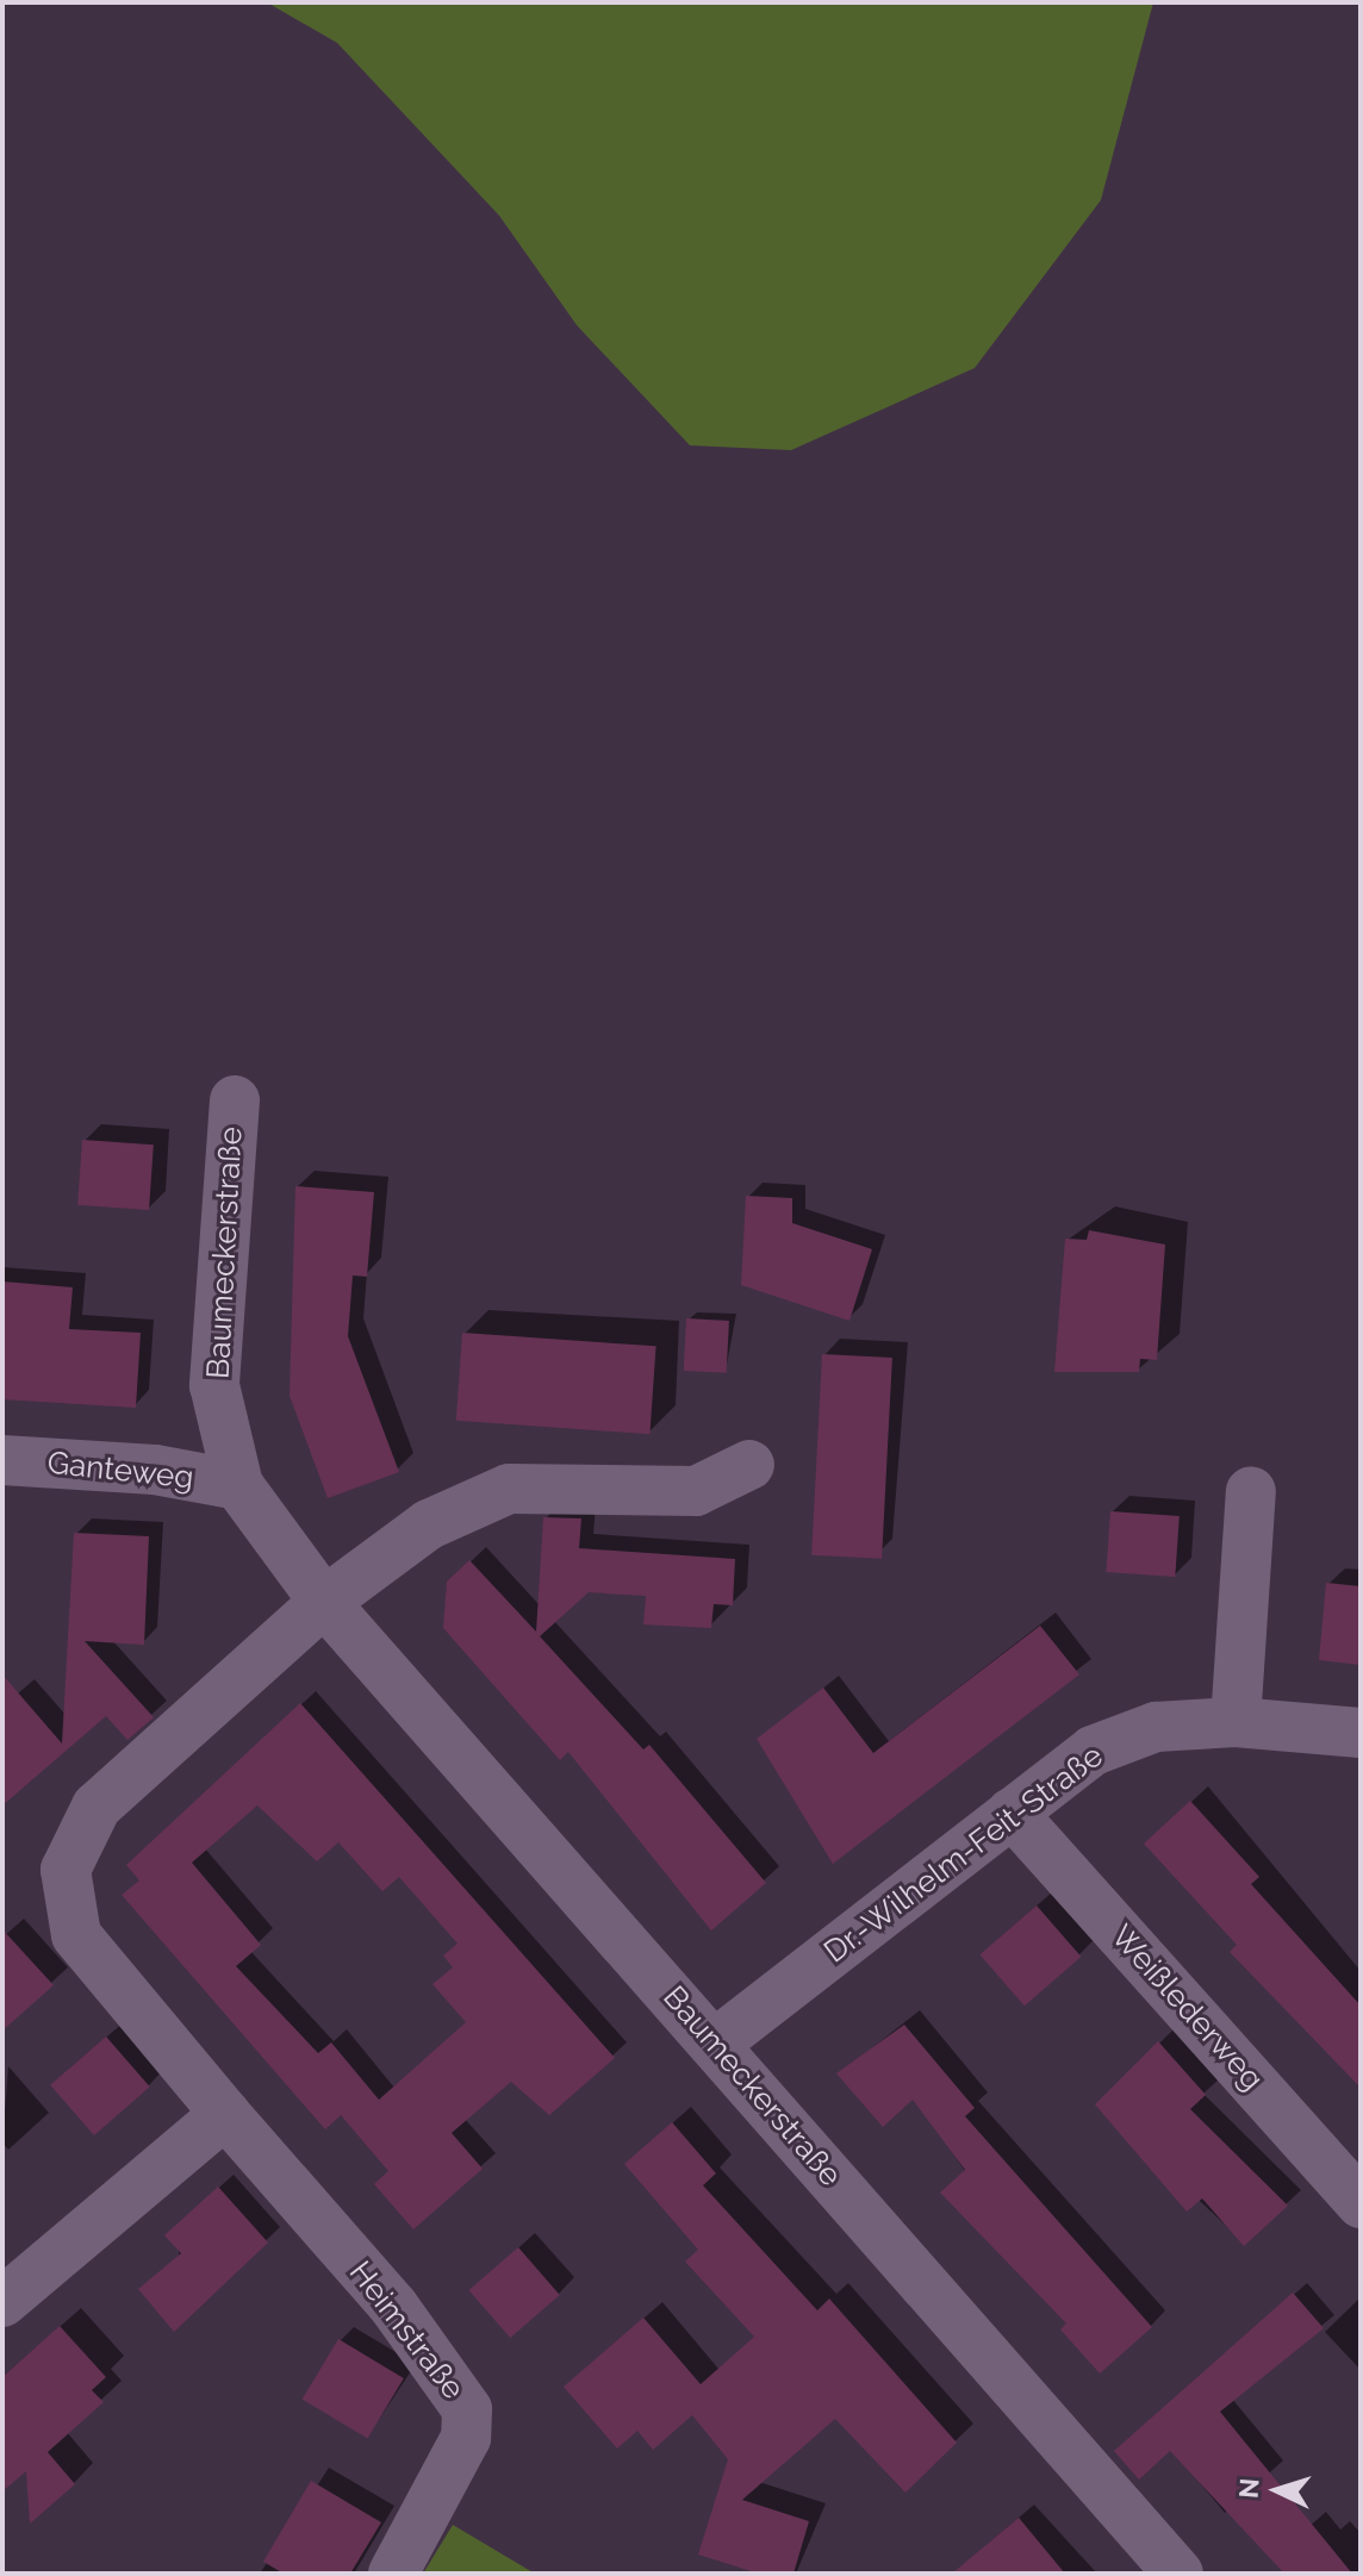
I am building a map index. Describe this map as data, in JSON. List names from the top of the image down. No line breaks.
{"streets":{"street":["Baumeckerstraße","Ganteweg","Dr.-Wilhelm-Feit-Straße","Weißlederweg","Heimstraße"]},"crossings":[["Baumeckerstraße","Ganteweg"],["Baumeckerstraße","Dr.-Wilhelm-Feit-Straße"],["Baumeckerstraße","Heimstraße"],["Dr.-Wilhelm-Feit-Straße","Weißlederweg"]],"north":"left"}
